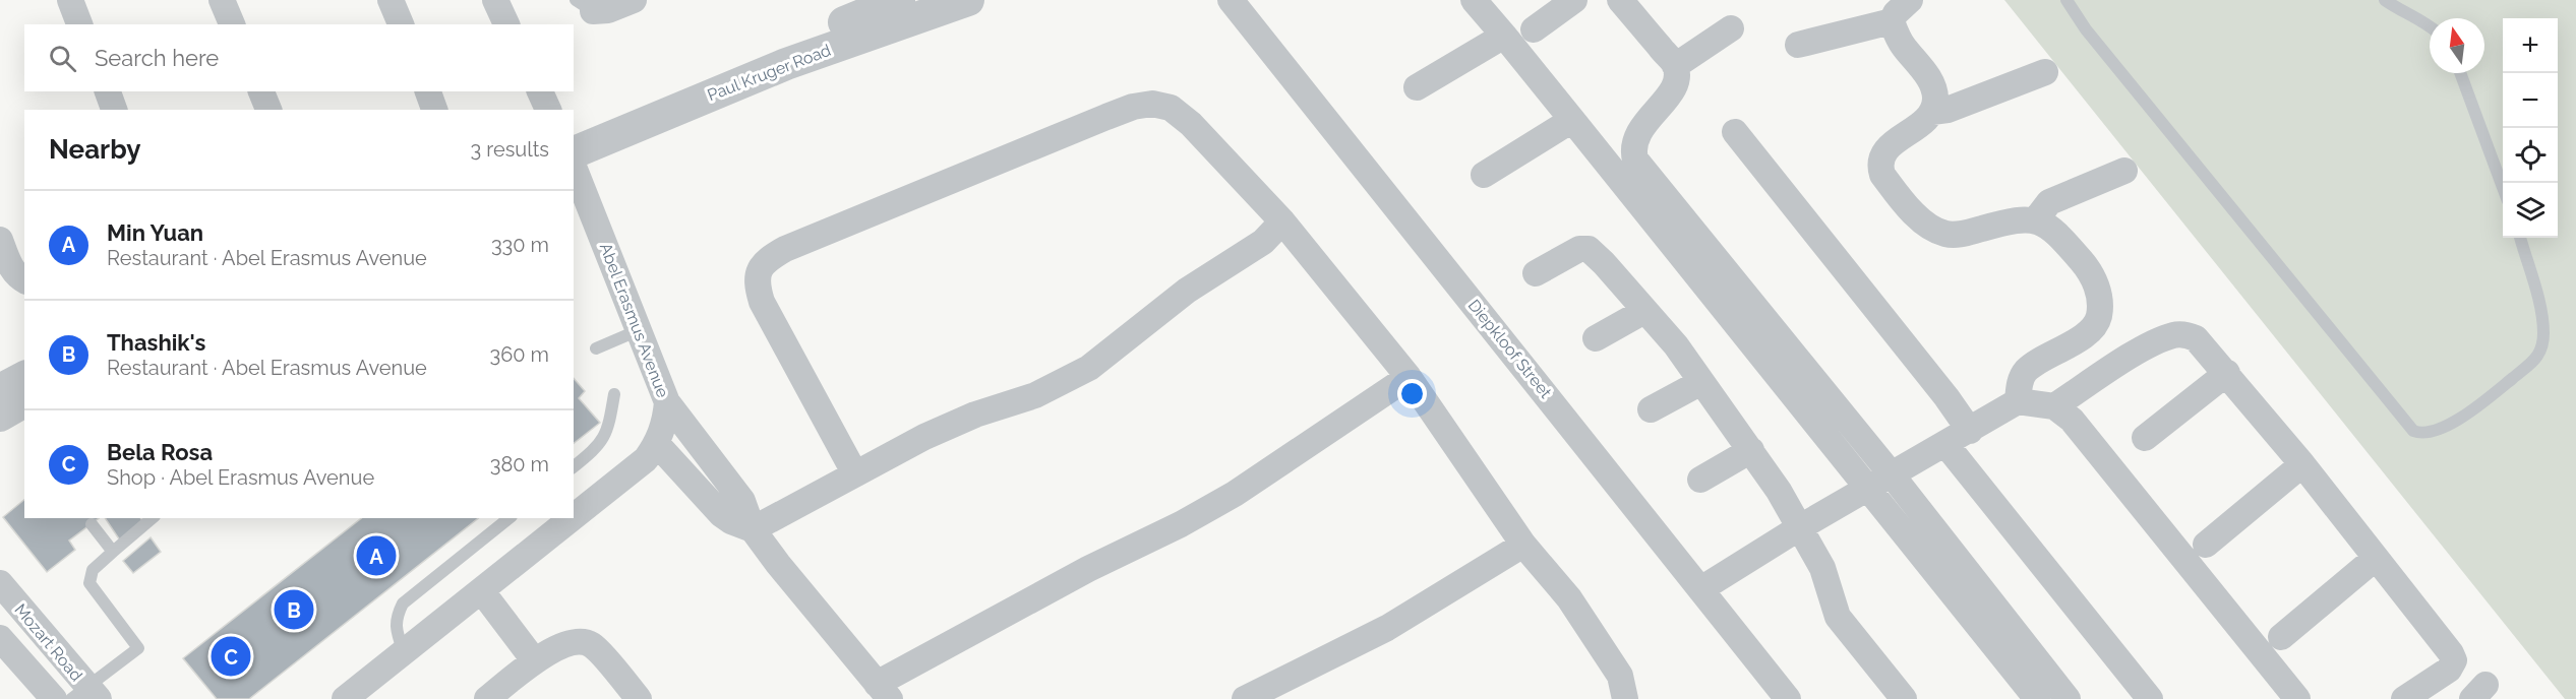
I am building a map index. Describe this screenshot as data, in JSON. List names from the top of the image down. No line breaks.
{"streets":{"street":["Paul Kruger Road","Abel Erasmus Avenue","Diepkloof Street","Mozart Road"]},"north":"top","page":{"map_buttons":["+","−"],"search":"Search here","heading":["Nearby","3 results"],"list":[{"mark":"A","name":"Min Yuan","note":"Restaurant · Abel Erasmus Avenue","value":"330 m"},{"mark":"B","name":"Thashik's","note":"Restaurant · Abel Erasmus Avenue","value":"360 m"},{"mark":"C","name":"Bela Rosa","note":"Shop · Abel Erasmus Avenue","value":"380 m"}],"pins":["A","B","C"]}}
